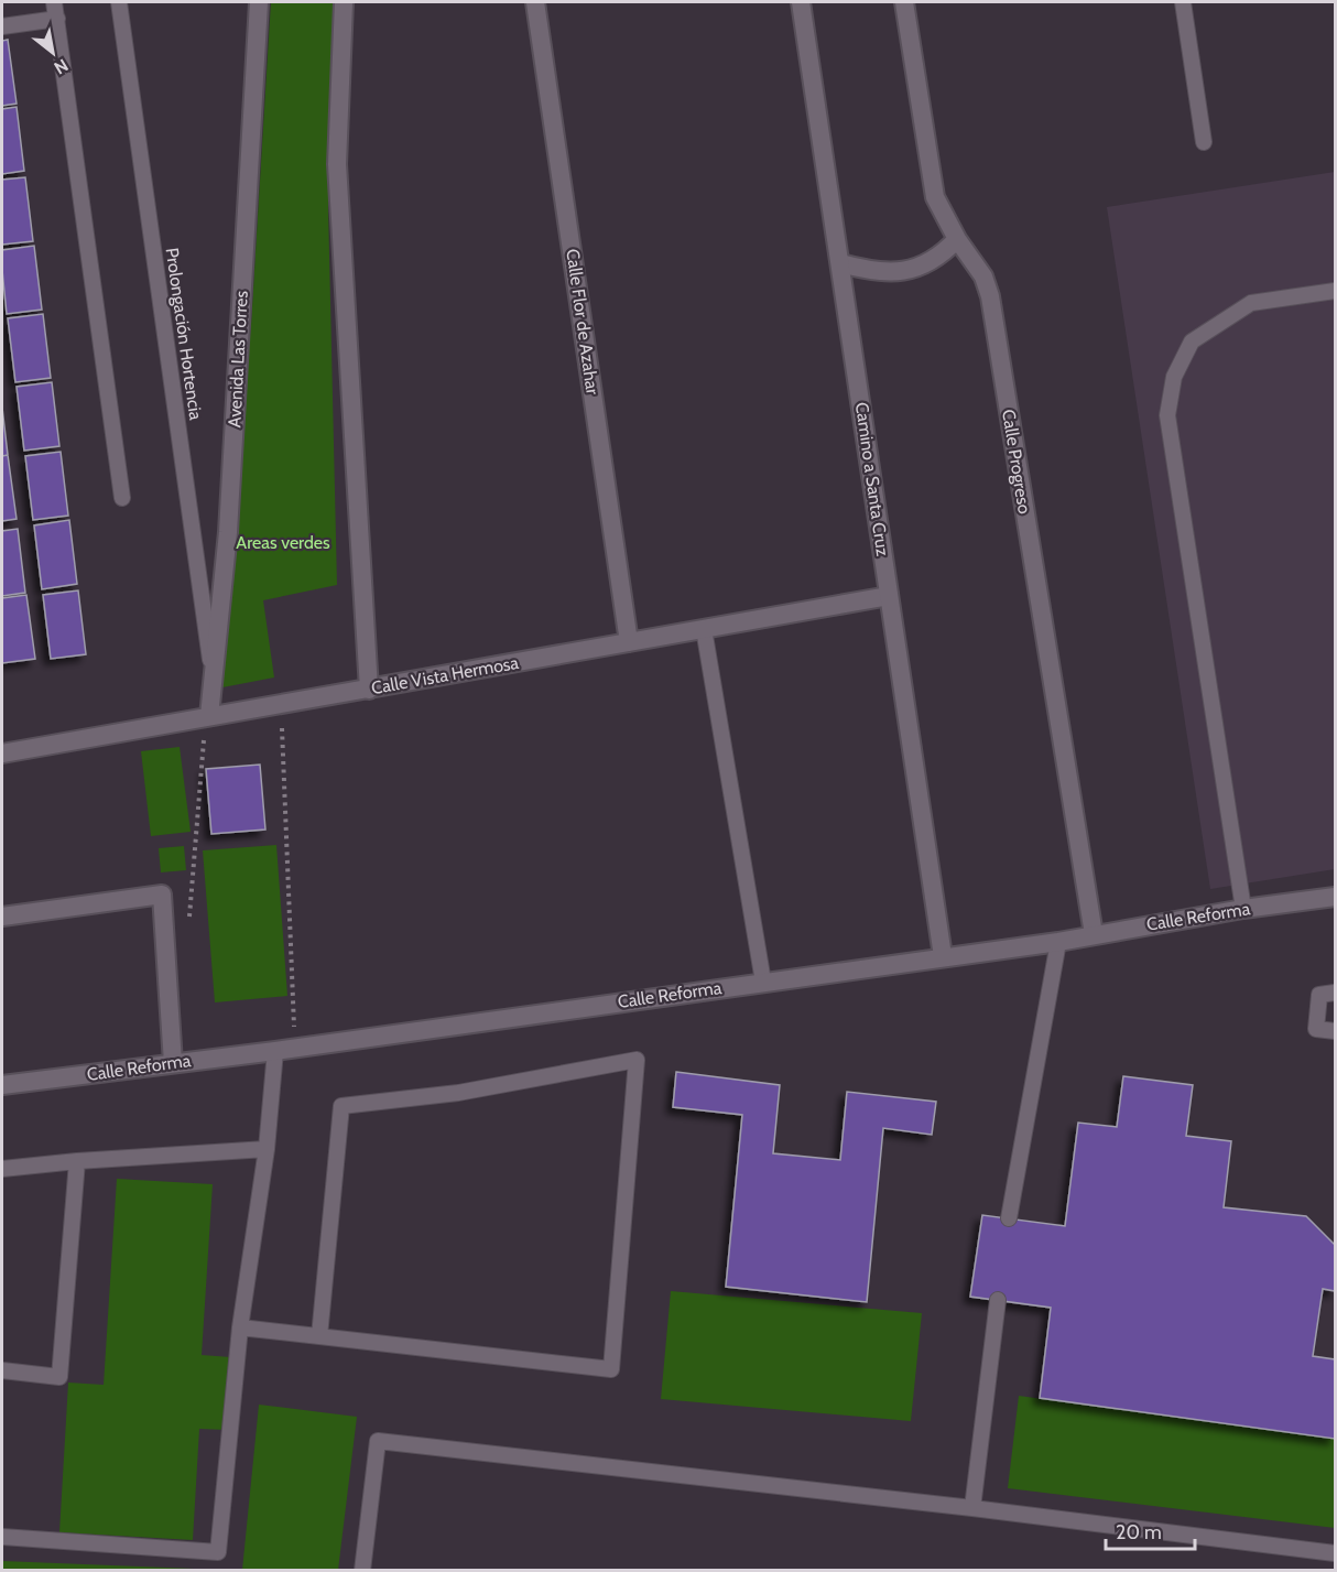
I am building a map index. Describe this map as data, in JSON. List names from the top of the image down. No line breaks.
{"streets":{"street":["Calle Flor de Azahar","Avenida Las Torres","Calle Progreso","Camino a Santa Cruz","Calle Vista Hermosa","Calle Reforma"],"lane":["Prolongación Hortencia"]},"crossings":[["Calle Flor de Azahar","Calle Vista Hermosa"],["Prolongación Hortencia","Avenida Las Torres"],["Avenida Las Torres","Calle Vista Hermosa"],["Calle Progreso","Calle Reforma"],["Camino a Santa Cruz","Calle Vista Hermosa"],["Camino a Santa Cruz","Calle Reforma"]],"parks":["Areas verdes"],"scale_bar":"20 m","north":"bottom right"}
